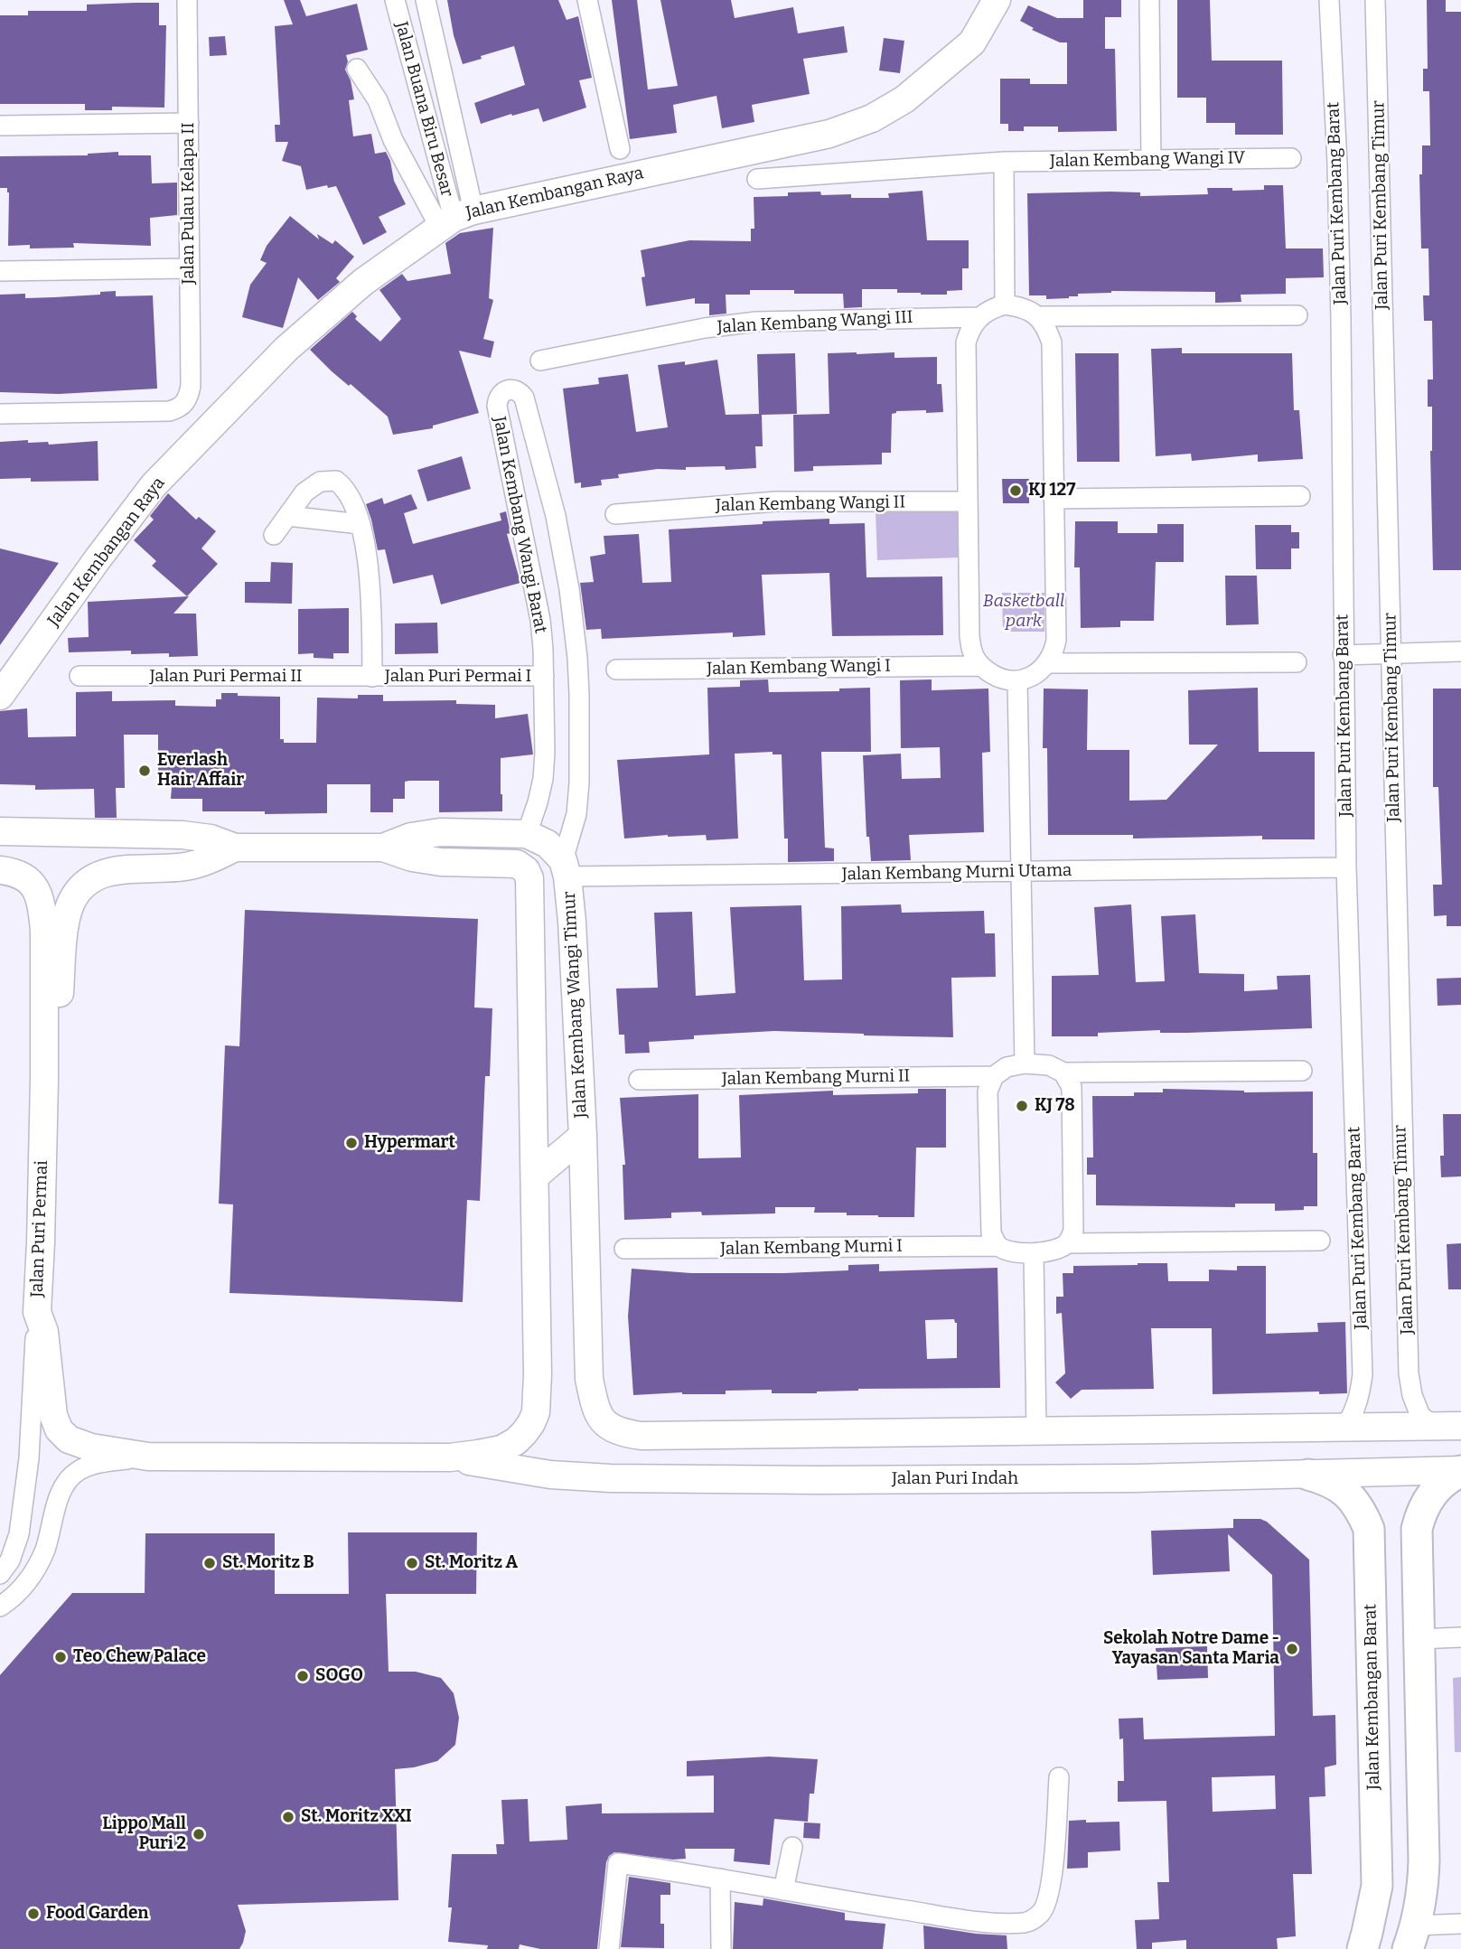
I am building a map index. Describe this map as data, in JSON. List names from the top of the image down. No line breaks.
{"streets":{"main road":["Jalan Kembangan Raya","Jalan Kembang Wangi Timur","Jalan Puri Permai","Jalan Puri Indah","Jalan Kembangan Barat"],"street":["Jalan Buana Biru Besar","Jalan Kembang Wangi IV","Jalan Pulau Kelapa II","Jalan Puri Kembang Barat","Jalan Puri Kembang Timur","Jalan Kembang Wangi III","Jalan Kembang Wangi II","Jalan Kembang Wangi Barat","Jalan Kembang Wangi I","Jalan Puri Permai II","Jalan Puri Permai I","Jalan Kembang Murni Utama","Jalan Kembang Murni II","Jalan Kembang Murni I"]},"crossings":[["Jalan Buana Biru Besar","Jalan Kembangan Raya"],["Jalan Puri Kembang Barat","Jalan Kembang Murni Utama"],["Jalan Kembang Wangi Barat","Jalan Puri Permai I"],["Jalan Kembang Wangi Barat","Jalan Kembang Wangi Timur"],["Jalan Puri Permai II","Jalan Puri Permai I"],["Jalan Kembang Murni Utama","Jalan Kembang Wangi Timur"],["Jalan Puri Permai","Jalan Puri Indah"],["Jalan Puri Indah","Jalan Kembangan Barat"]],"parks":["Basketball park"],"places":["KJ 127","Everlash Hair Affair","KJ 78","Hypermart","St. Moritz B","St. Moritz A","Sekolah Notre Dame - Yayasan Santa Maria","Teo Chew Palace","SOGO","St. Moritz XXI","Lippo Mall Puri 2","Food Garden"]}
